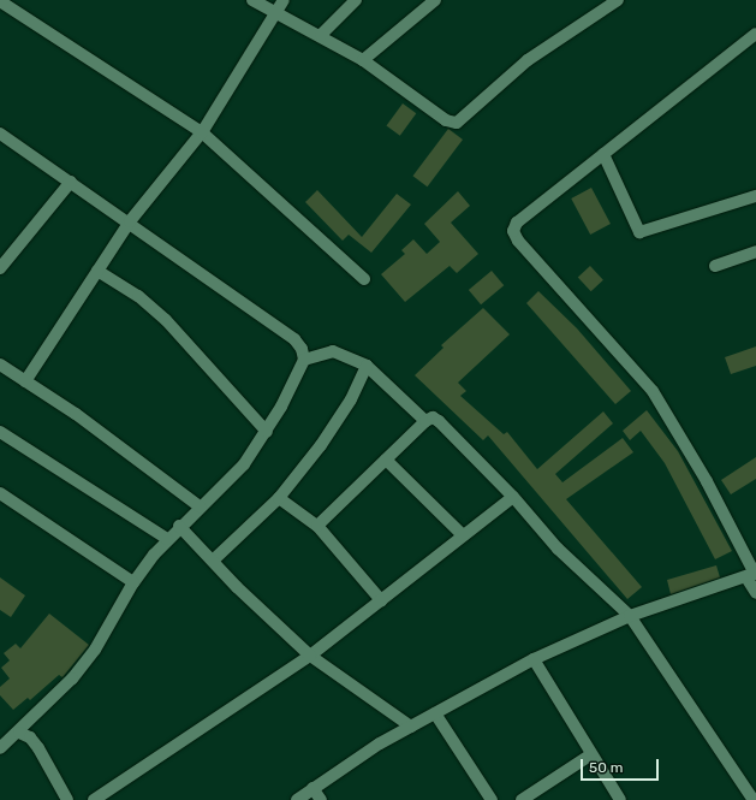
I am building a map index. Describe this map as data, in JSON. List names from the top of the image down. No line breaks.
{"scale_bar":"50 m"}
